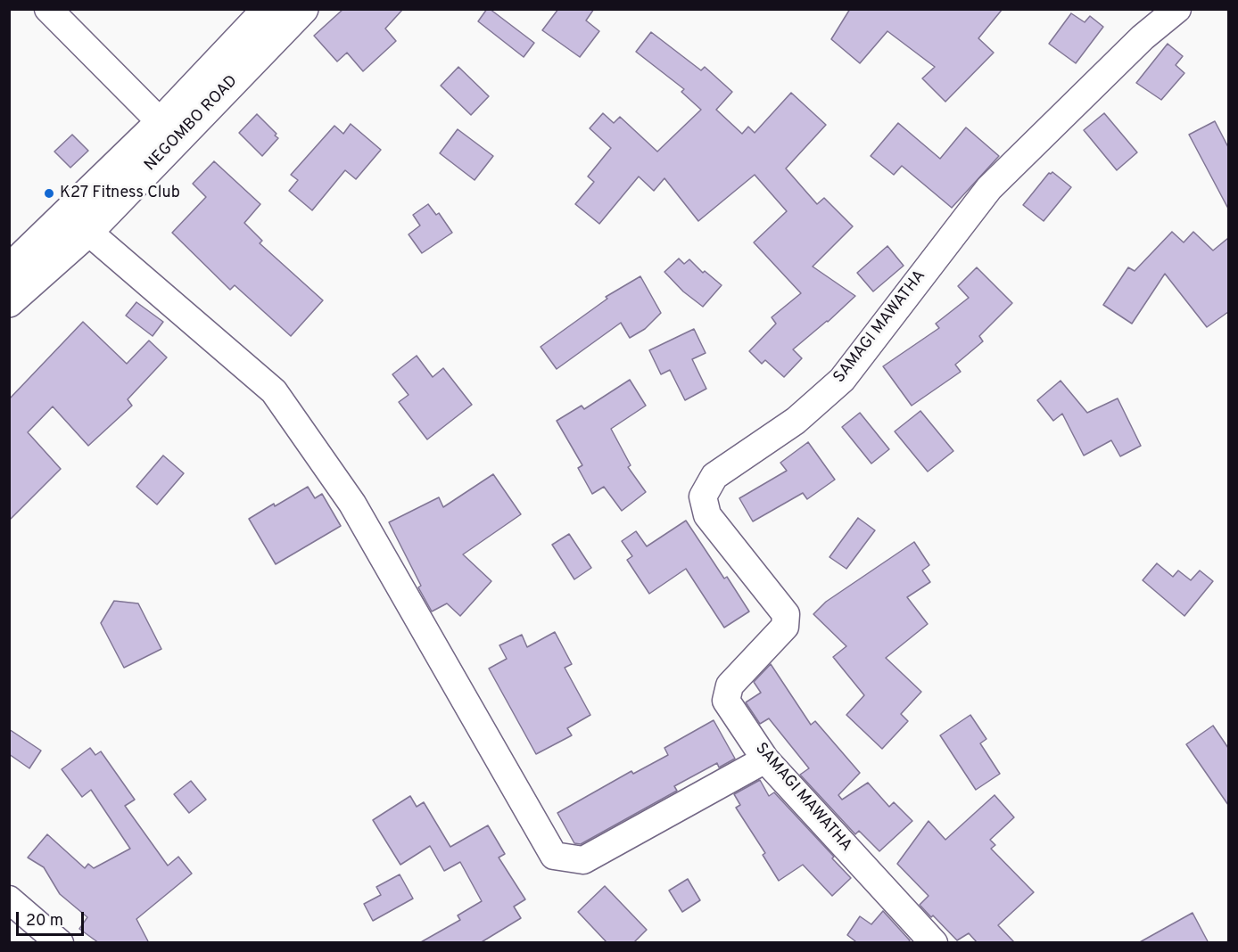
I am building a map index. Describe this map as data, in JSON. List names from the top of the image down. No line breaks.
{"streets":{"highway":["NEGOMBO ROAD"],"street":["SAMAGI MAWATHA"]},"places":["K27 Fitness Club"],"scale_bar":"20 m"}
